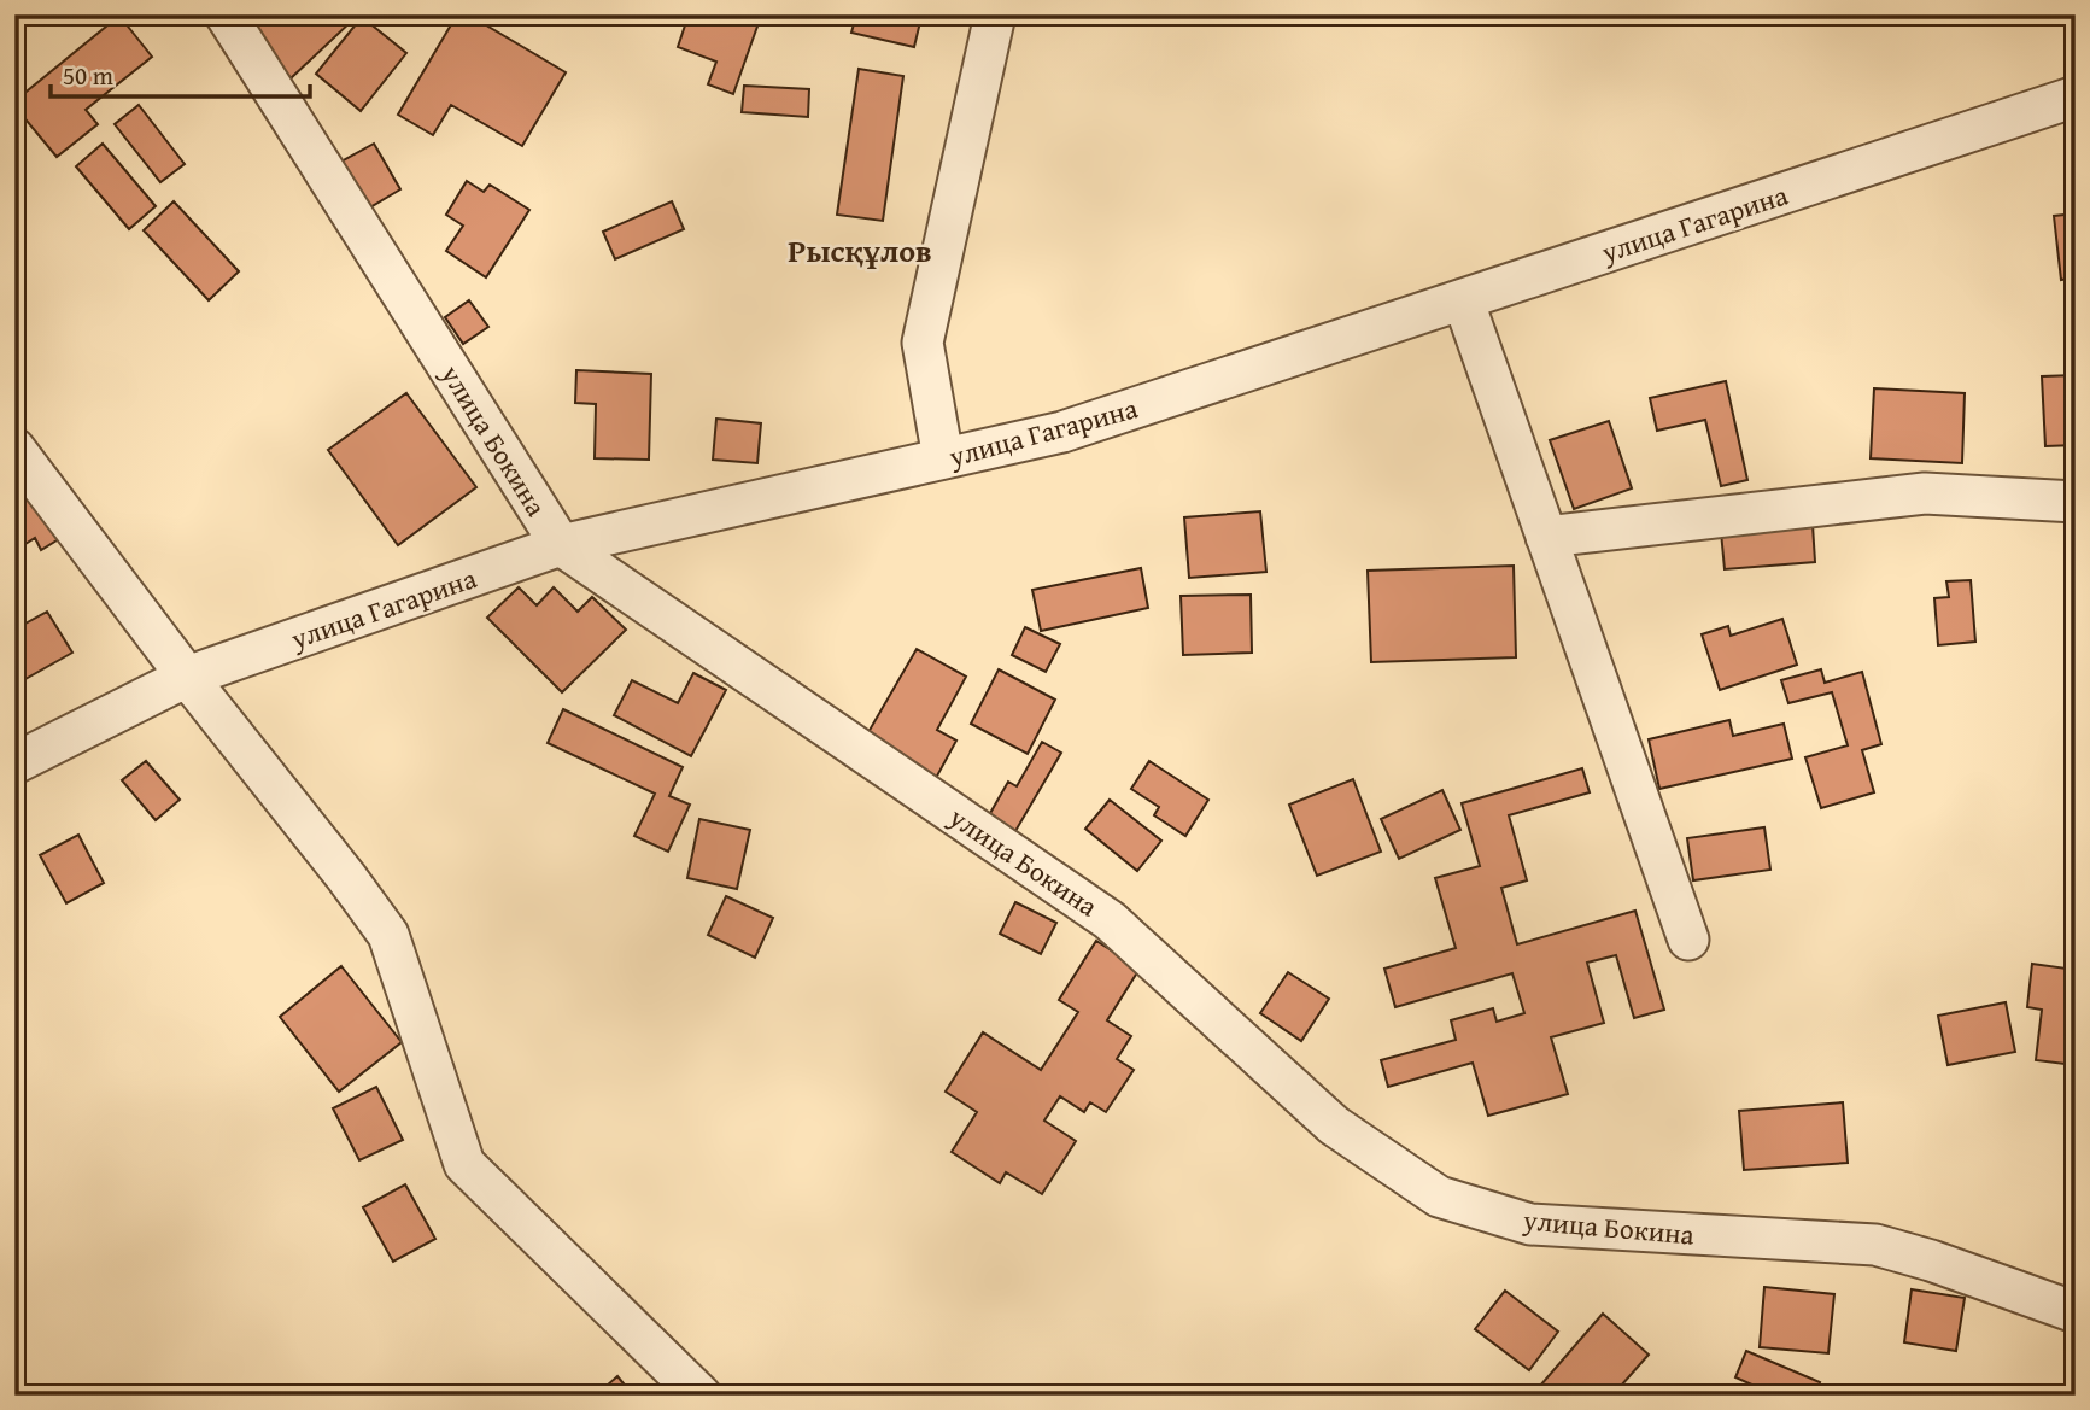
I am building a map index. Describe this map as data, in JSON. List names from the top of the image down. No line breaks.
{"streets":{"street":["улица Гагарина","улица Бокина"]},"crossings":[["улица Гагарина","улица Бокина"]],"districts":["Рысқұлов"],"scale_bar":"50 m"}
